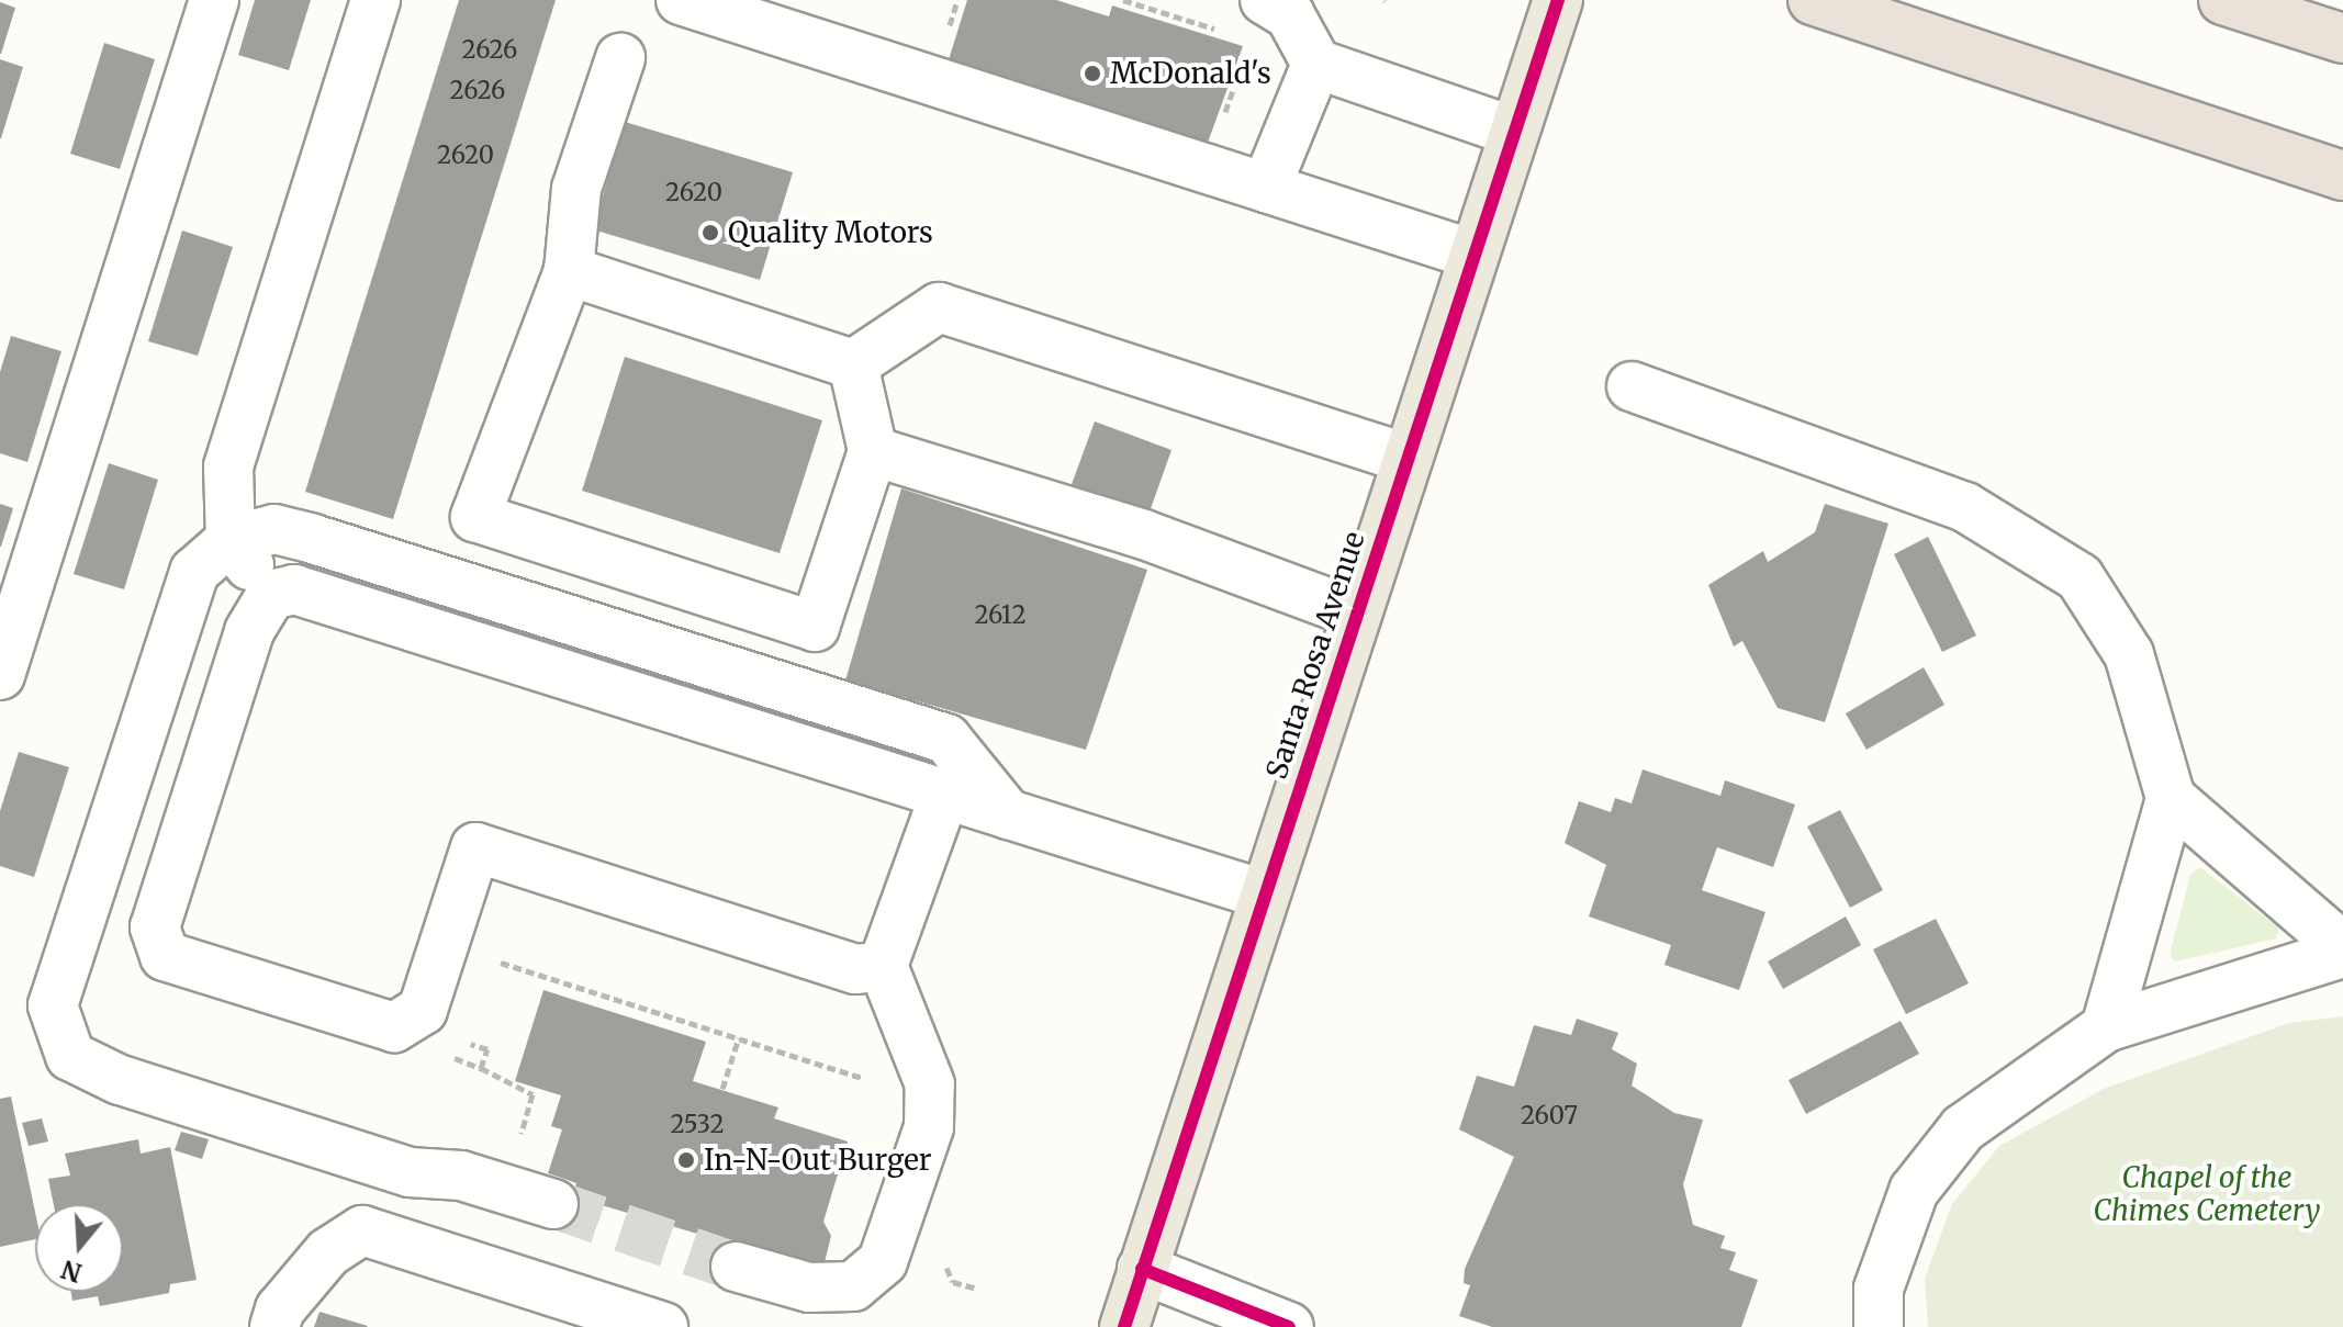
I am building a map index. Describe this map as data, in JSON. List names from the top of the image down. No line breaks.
{"streets":{"main road":["Santa Rosa Avenue"]},"parks":["Chapel of the Chimes Cemetery"],"places":["McDonald's","Quality Motors","In-N-Out Burger"],"house_numbers":["2626","2626","2620","2620","2612","2607","2532"],"north":"bottom"}
